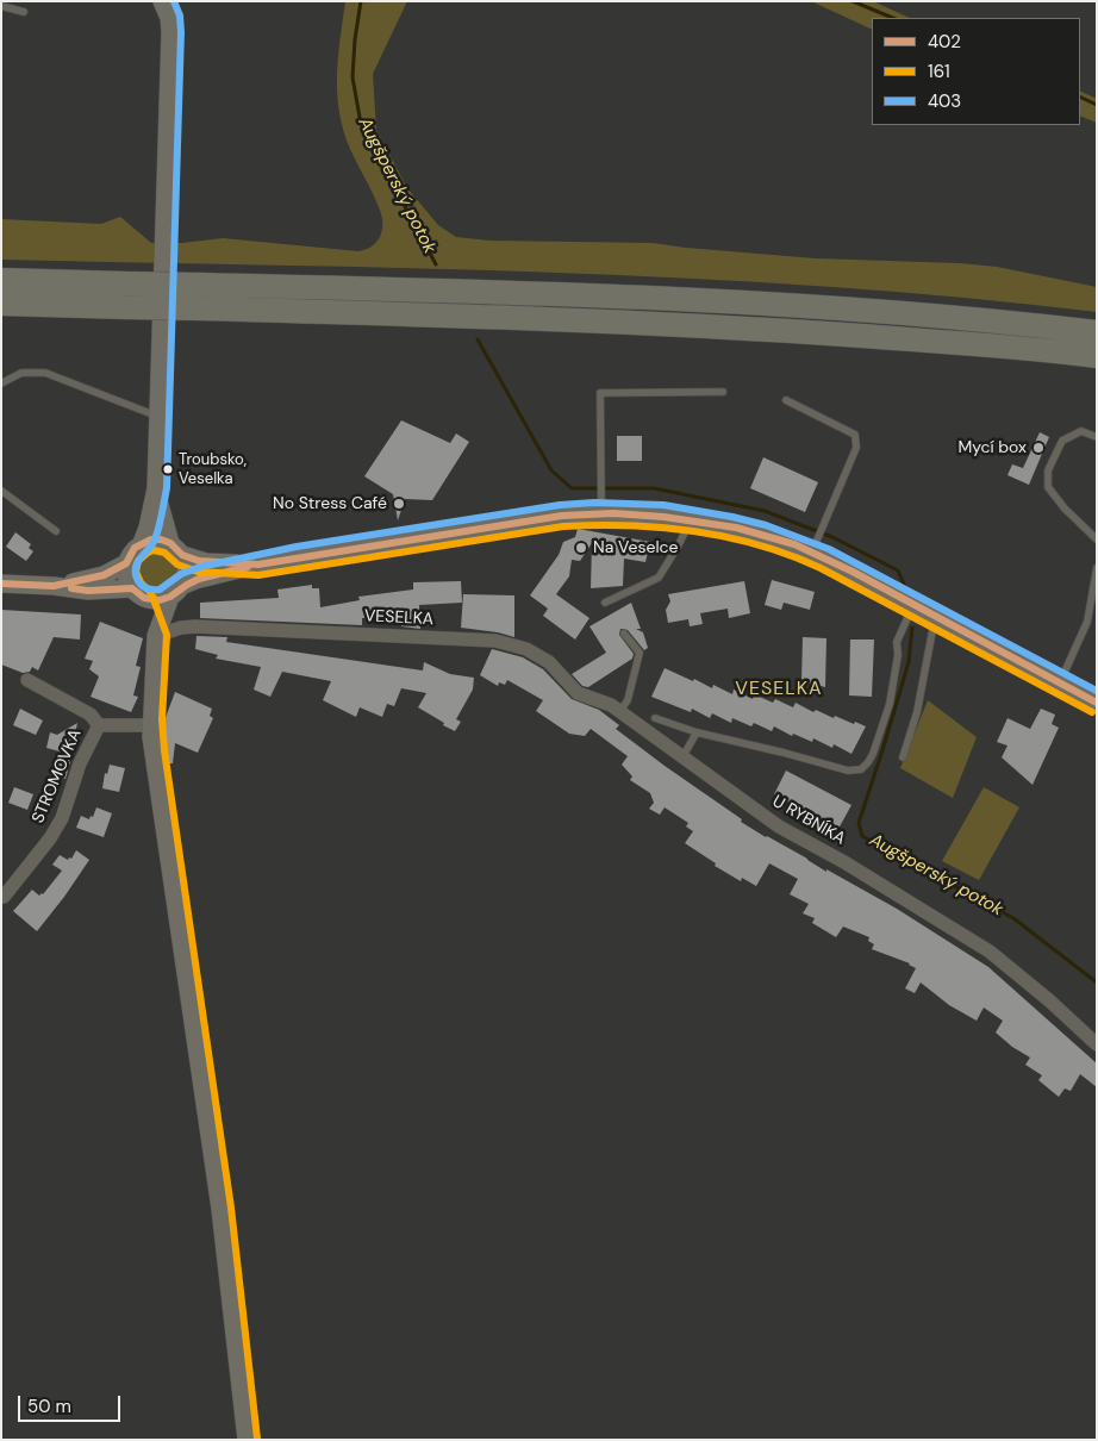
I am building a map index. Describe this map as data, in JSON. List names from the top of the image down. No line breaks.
{"streets":{"street":["VESELKA","STROMOVKA","U RYBNÍKA"]},"crossings":[["VESELKA","U RYBNÍKA"]],"districts":["VESELKA"],"water":["Augšperský potok"],"places":["Mycí box","Troubsko, Veselka","No Stress Café","Na Veselce"],"lines":["transit line 403","transit line 402","transit line 161"],"legend":["402","161","403"],"scale_bar":"50 m"}
